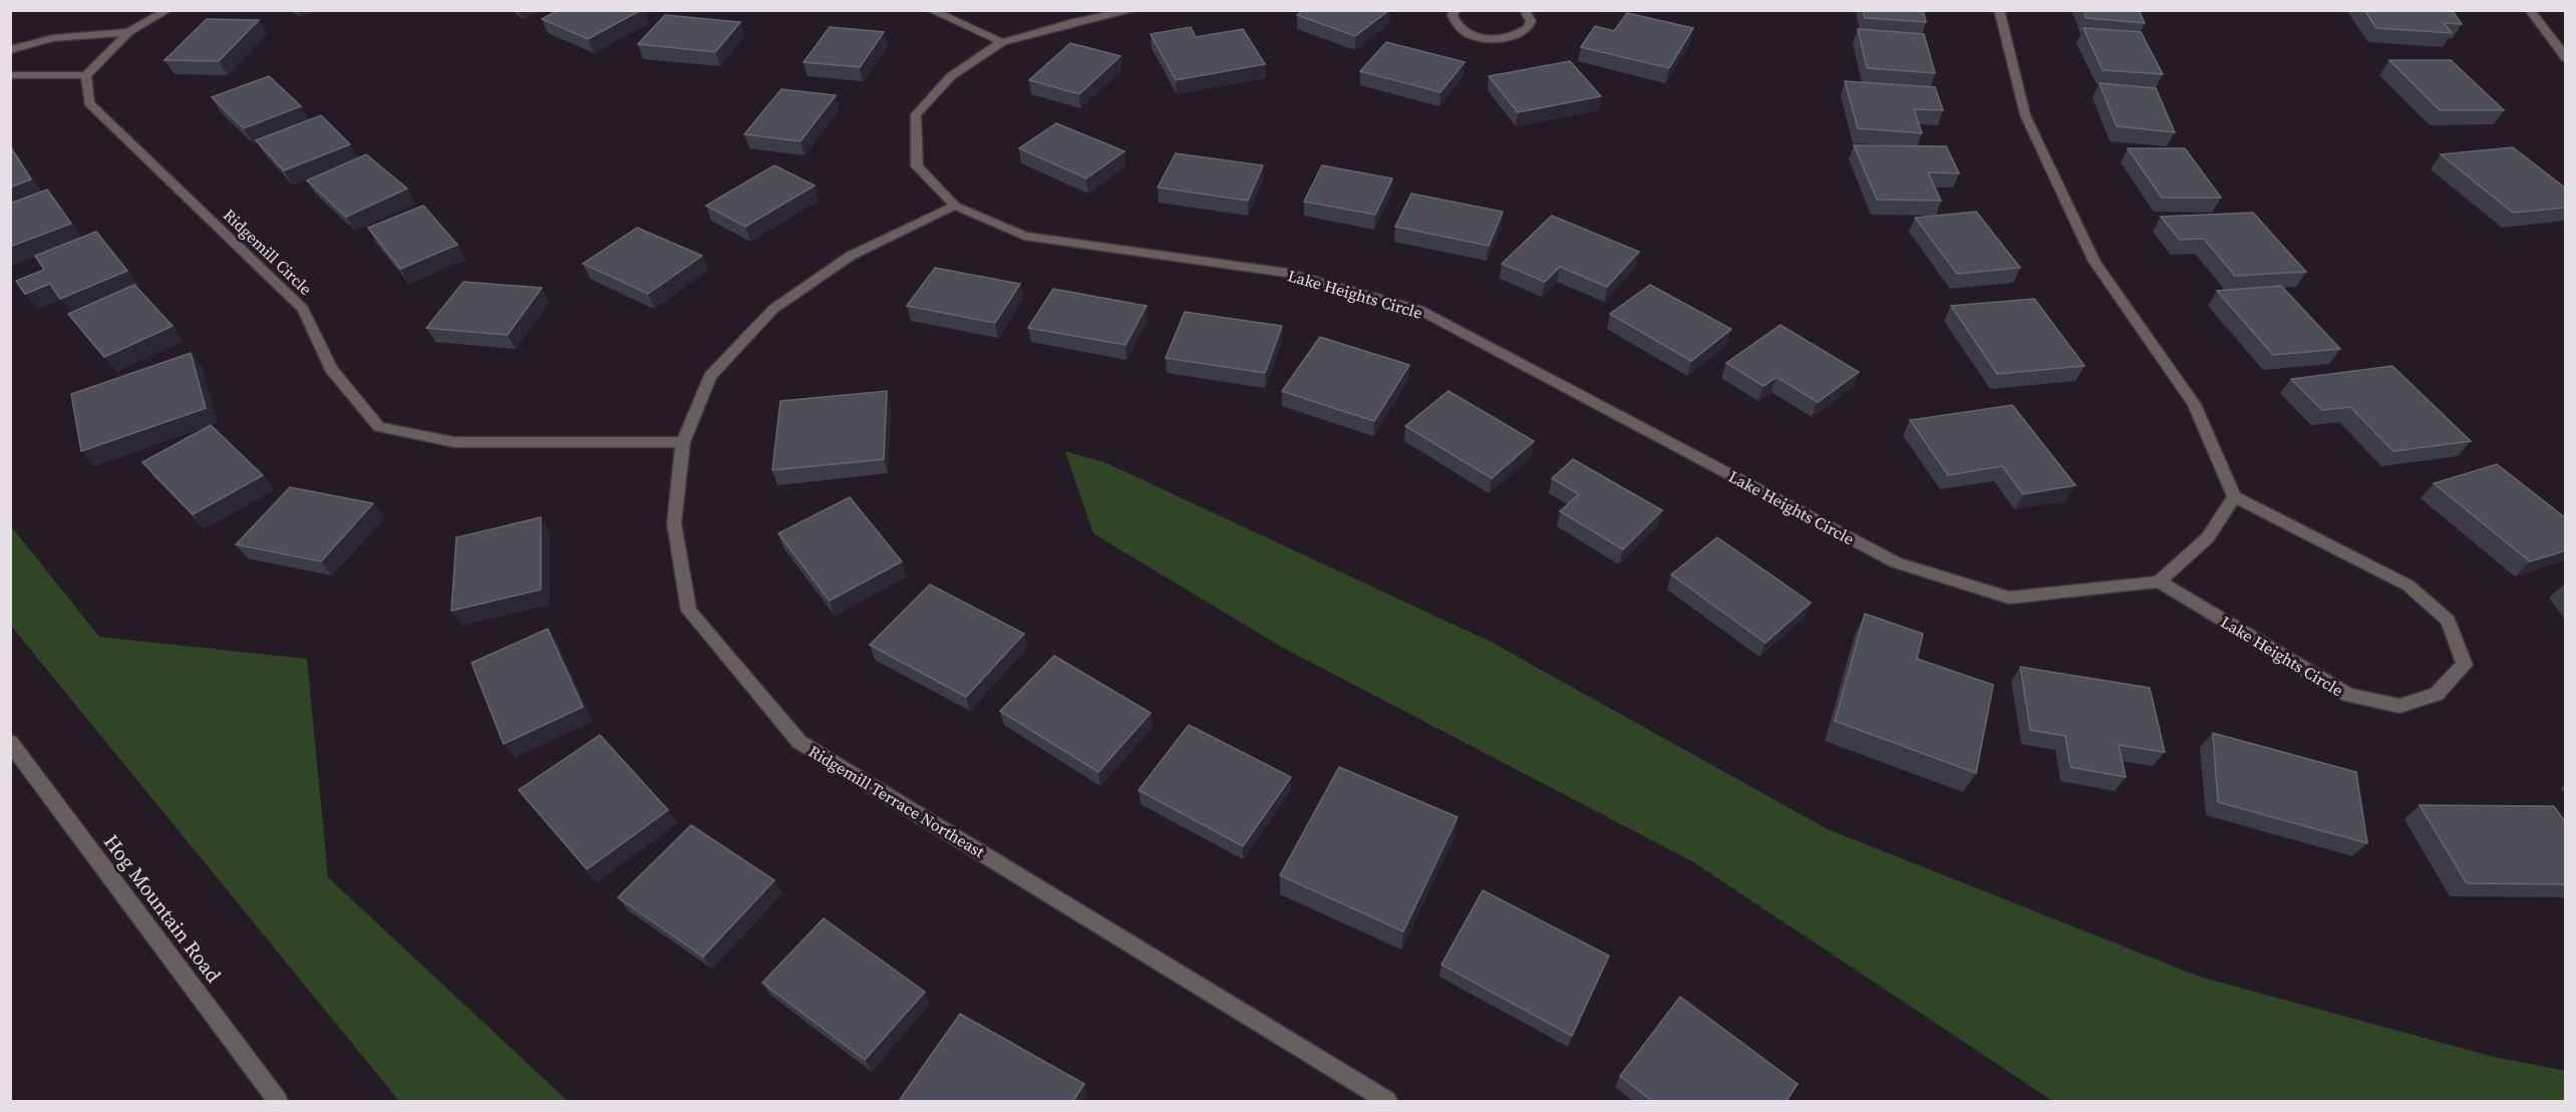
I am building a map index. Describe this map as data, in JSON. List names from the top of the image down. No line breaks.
{"streets":{"street":["Ridgemill Circle","Lake Heights Circle","Ridgemill Terrace Northeast","Hog Mountain Road"]},"crossings":[["Ridgemill Circle","Ridgemill Terrace Northeast"],["Lake Heights Circle","Ridgemill Terrace Northeast"]]}
